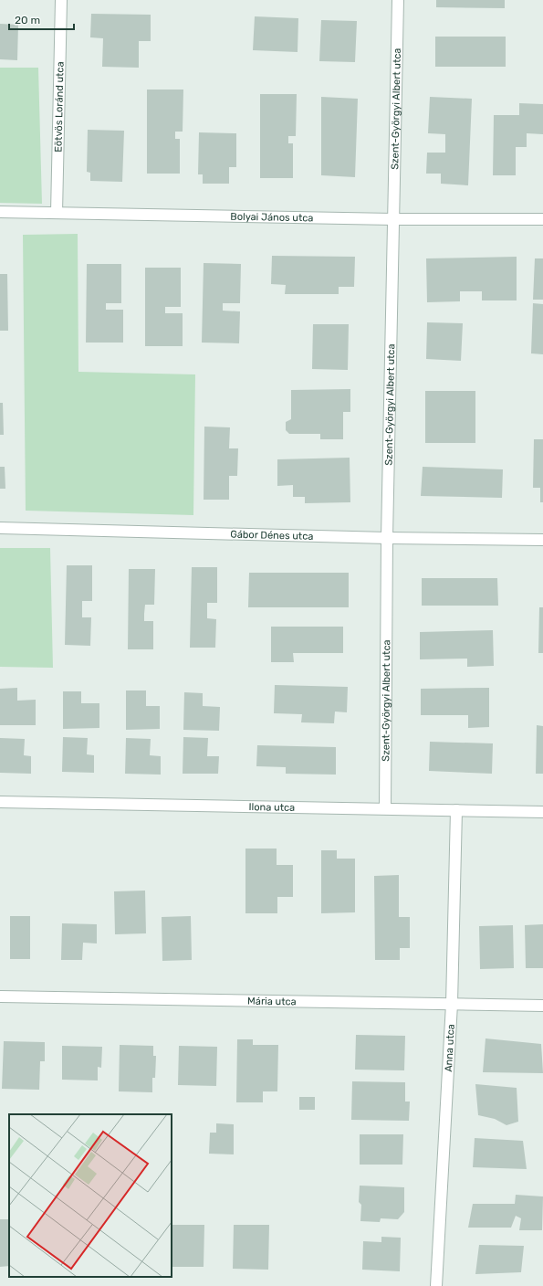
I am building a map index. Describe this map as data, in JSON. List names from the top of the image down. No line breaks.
{"streets":{"street":["Eötvös Loránd utca","Szent-Györgyi Albert utca","Bolyai János utca","Gábor Dénes utca","Ilona utca","Mária utca","Anna utca"]},"crossings":[["Eötvös Loránd utca","Bolyai János utca"],["Szent-Györgyi Albert utca","Bolyai János utca"],["Szent-Györgyi Albert utca","Gábor Dénes utca"],["Szent-Györgyi Albert utca","Ilona utca"],["Ilona utca","Anna utca"],["Mária utca","Anna utca"]],"scale_bar":"20 m"}
